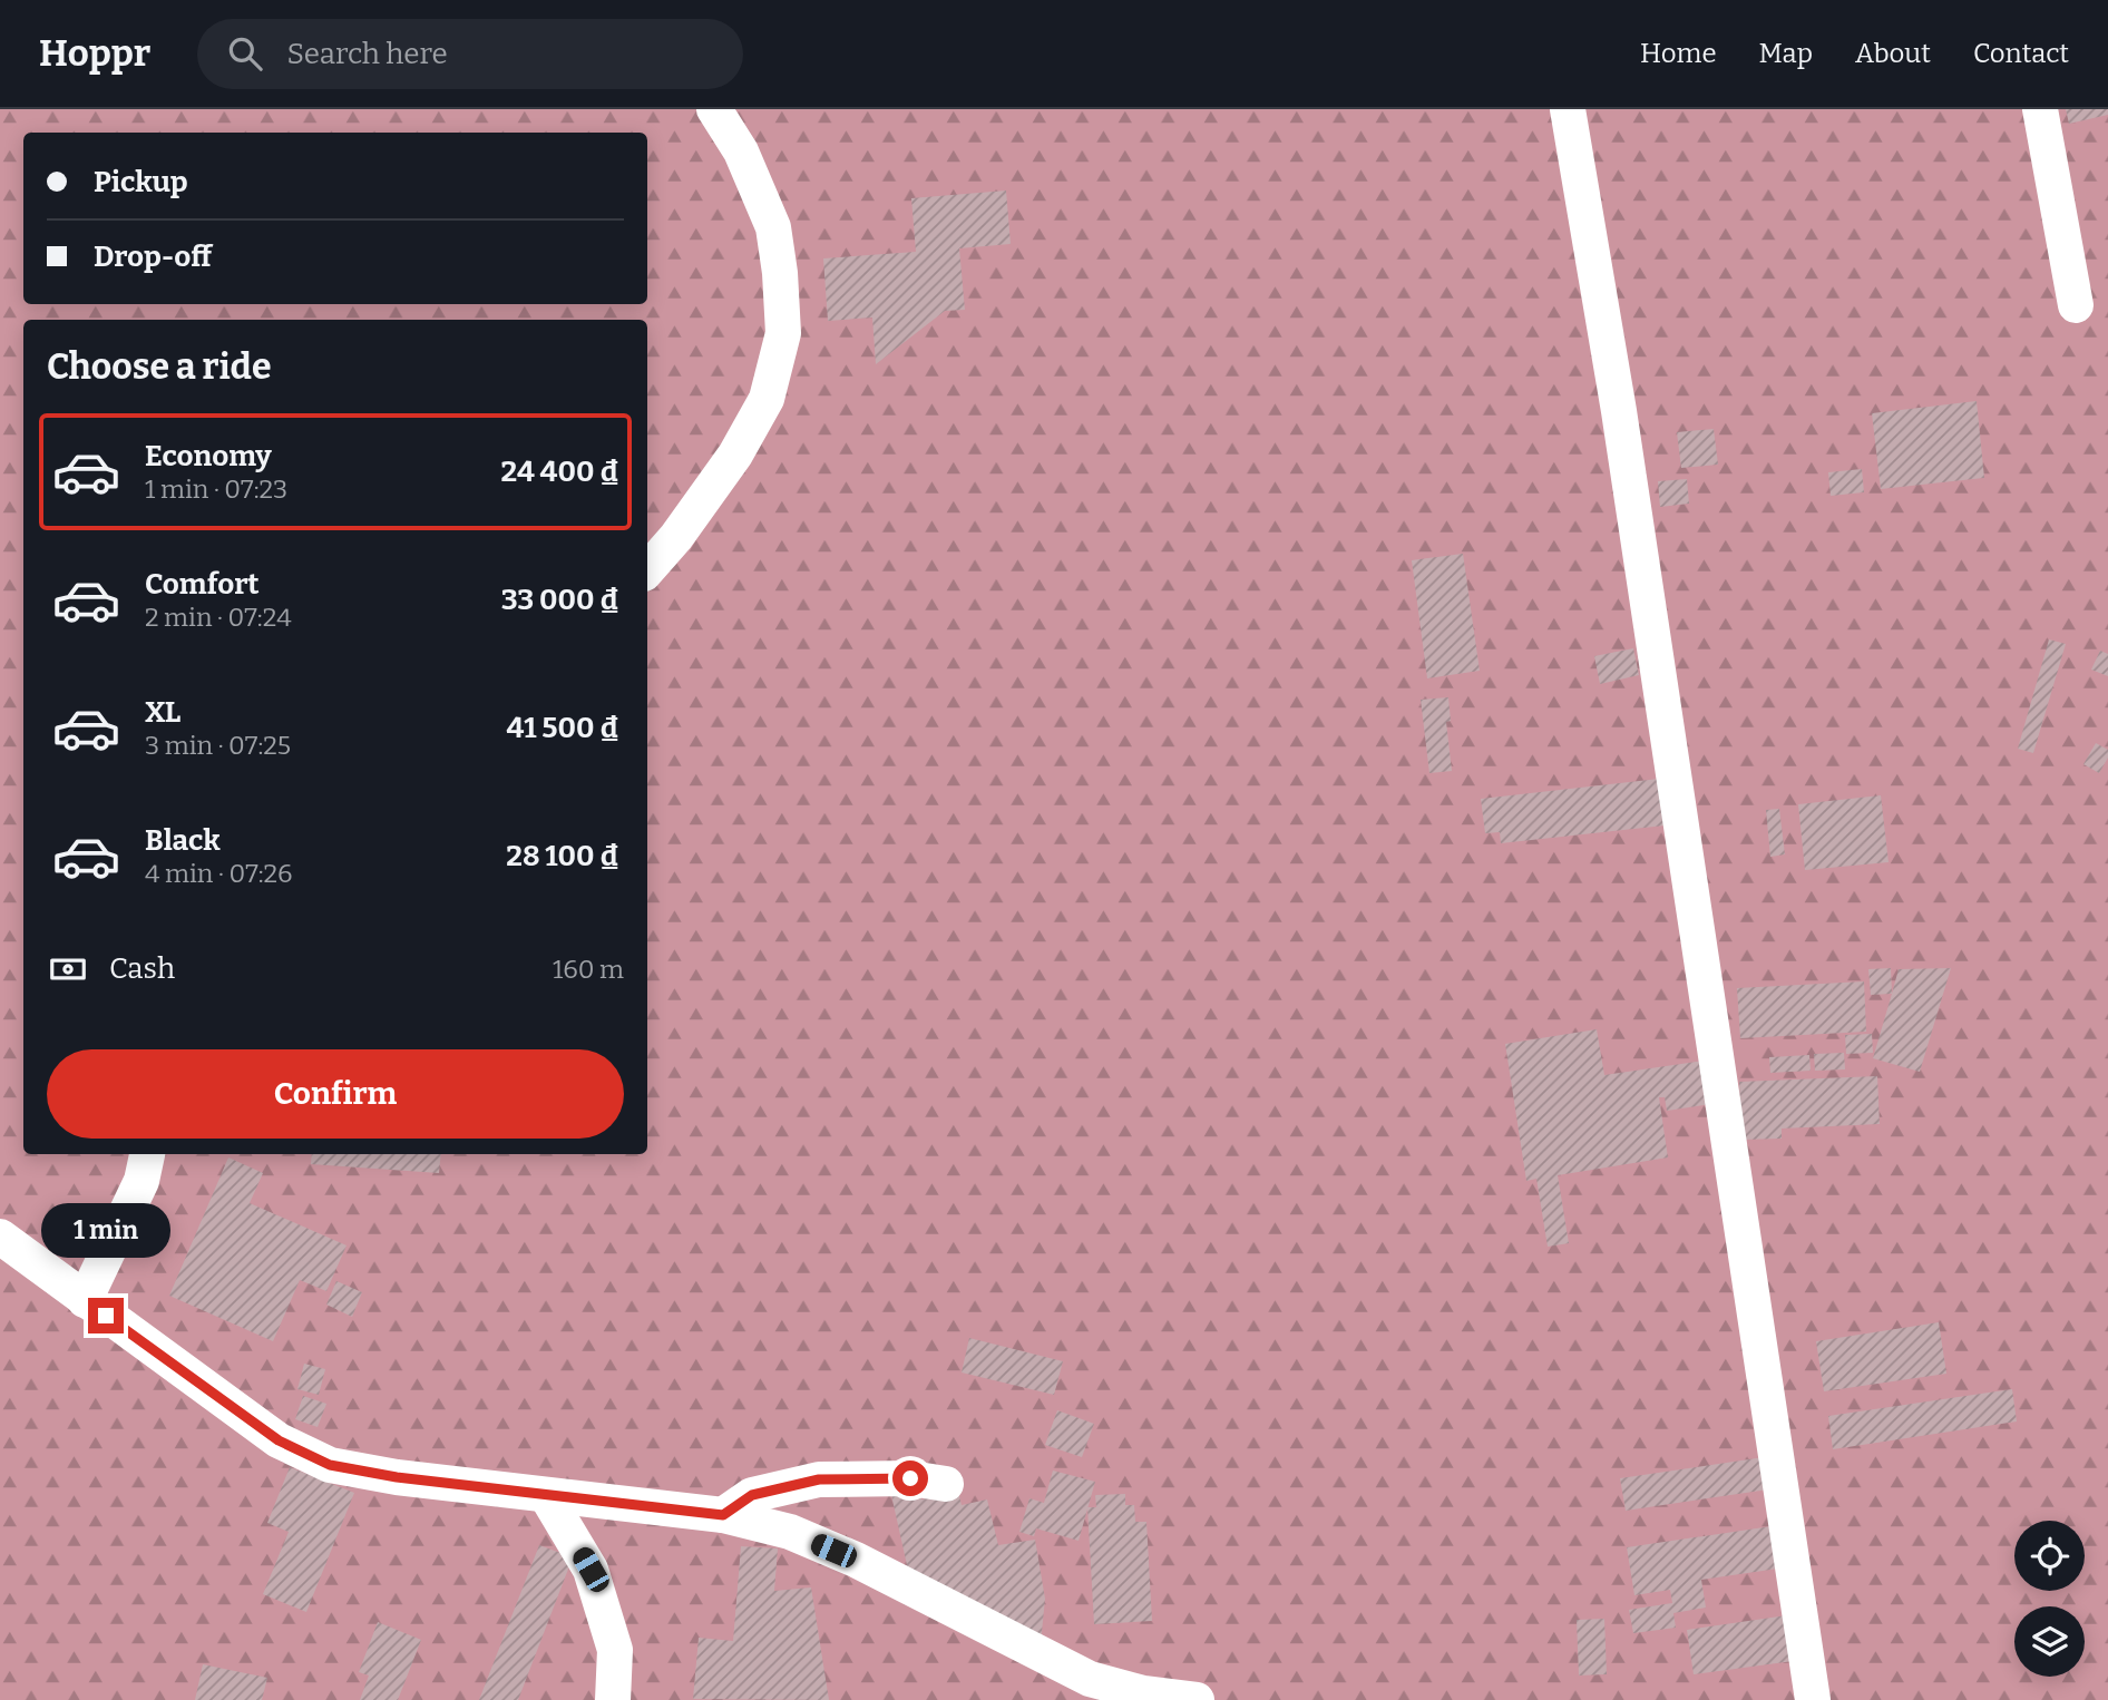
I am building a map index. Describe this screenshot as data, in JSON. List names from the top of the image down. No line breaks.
{"page":{"header":"Hoppr","search":"Search here","nav":["Home","Map","About","Contact"],"banner":["Pickup","Drop-off"],"heading":"Choose a ride","list":[{"name":"Economy","note":"1 min · 07:23","value":"24 400 ₫"},{"name":"Comfort","note":"2 min · 07:24","value":"33 000 ₫"},{"name":"XL","note":"3 min · 07:25","value":"41 500 ₫"},{"name":"Black","note":"4 min · 07:26","value":"28 100 ₫"}],"pay":["Cash","160 m"],"buttons":"Confirm","bubble":"1 min"}}
